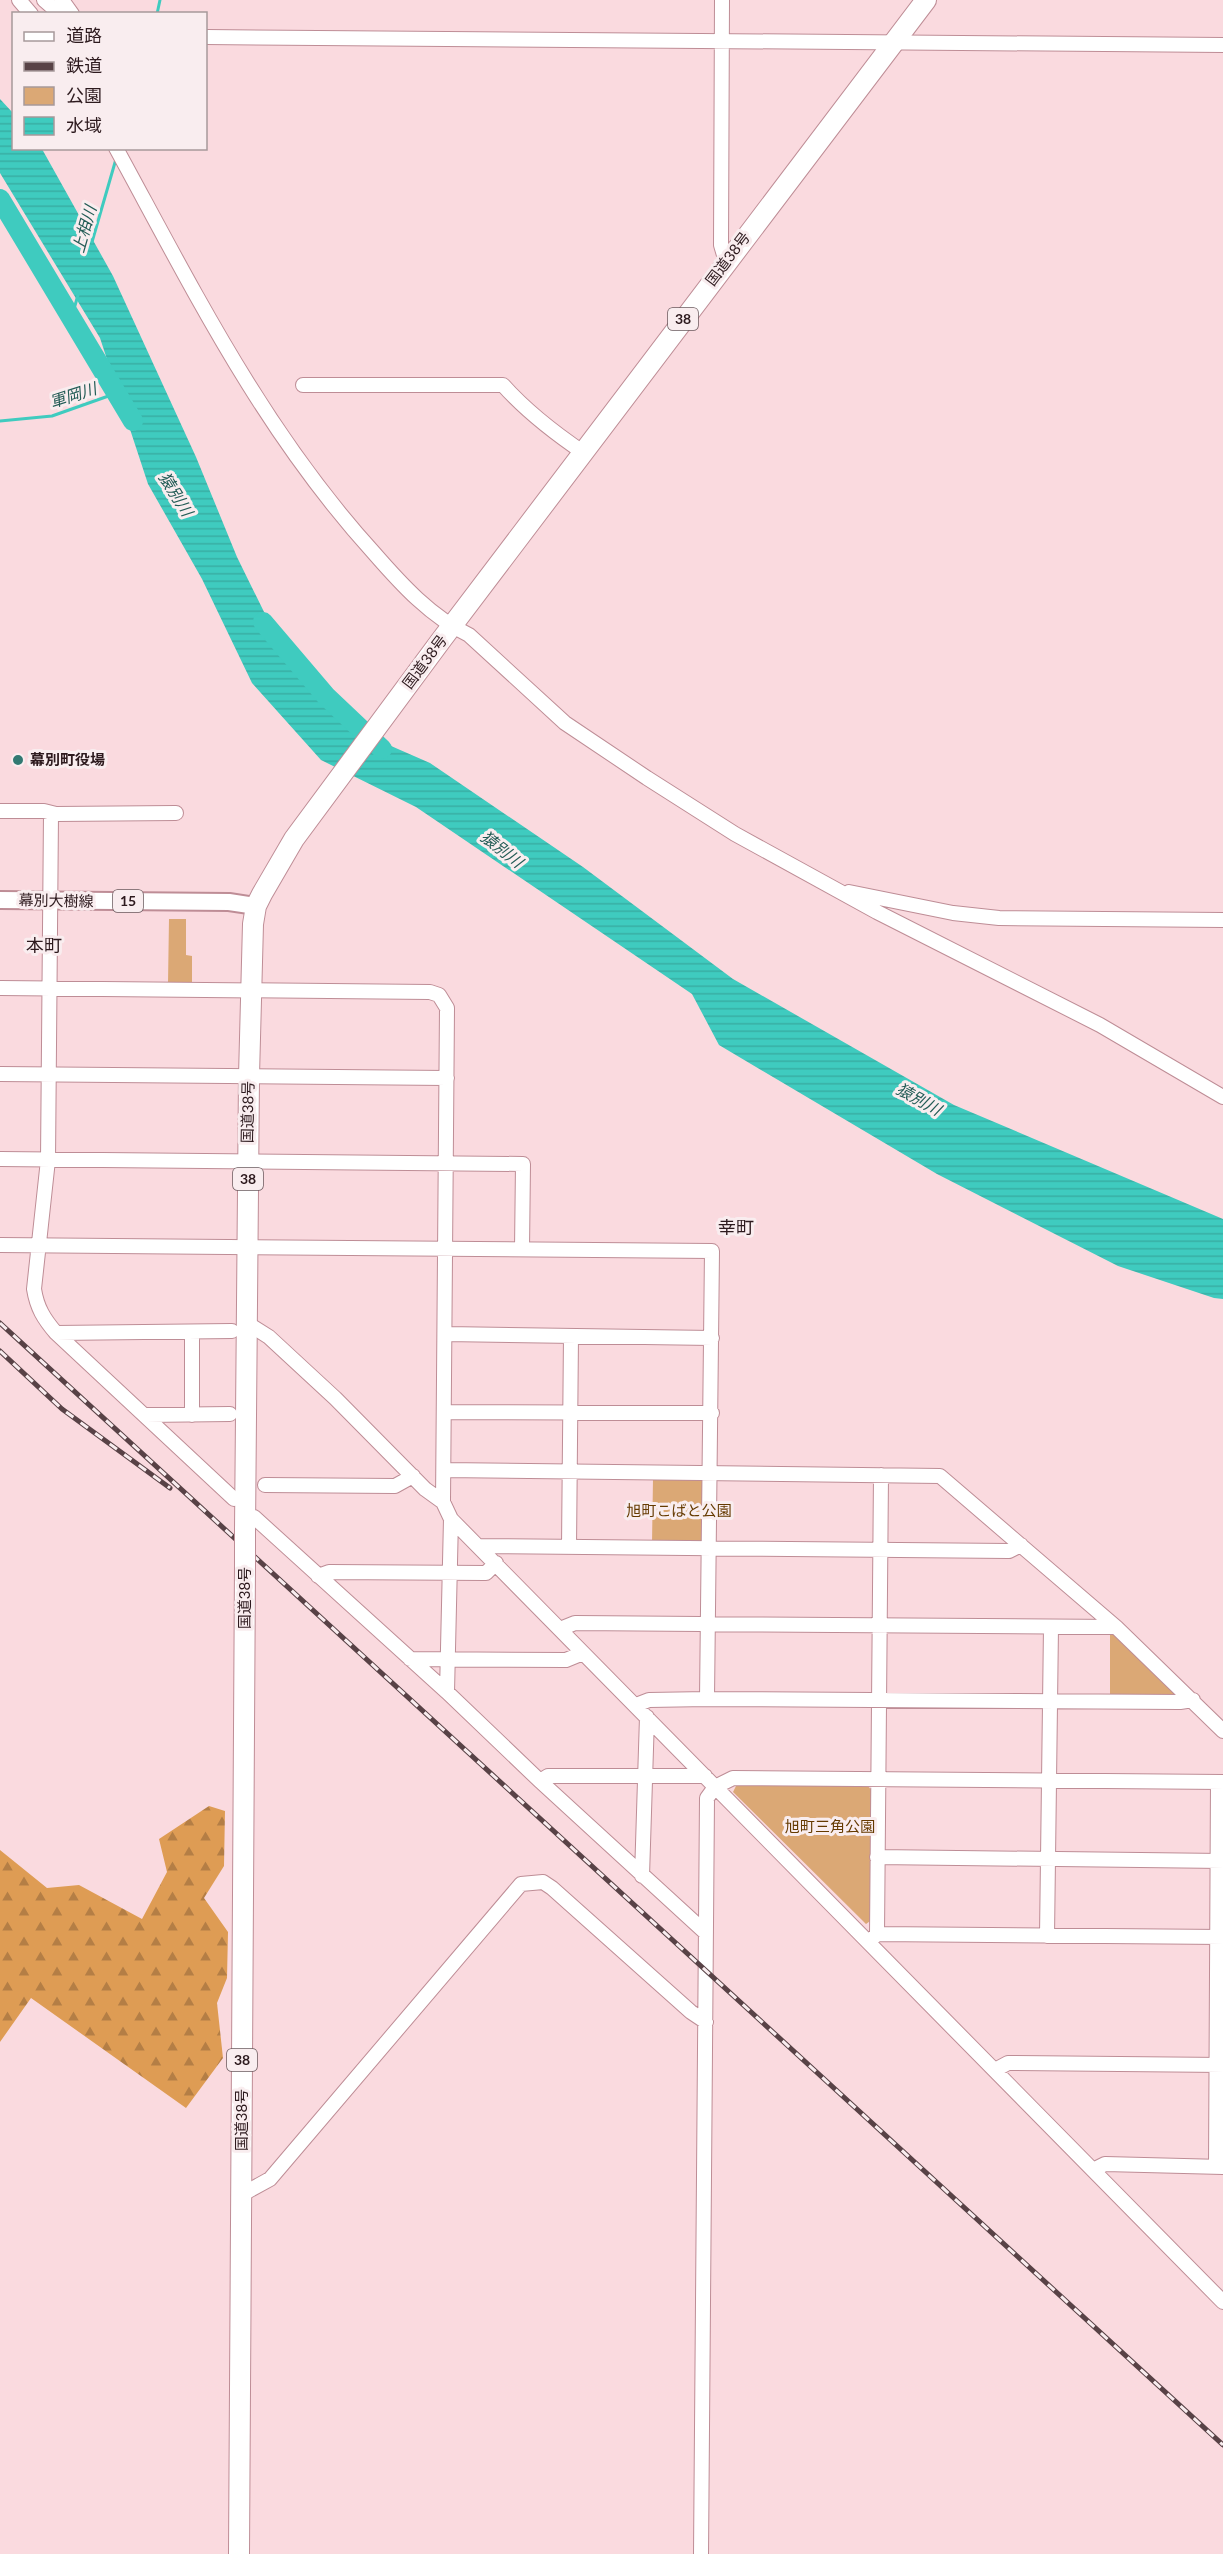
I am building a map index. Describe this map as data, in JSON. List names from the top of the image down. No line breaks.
{"streets":{"highway":["国道38号","38"],"main road":["幕別大樹線","15"]},"crossings":[["国道38号","幕別大樹線"]],"districts":["本町","幸町"],"water":["上相川","軍岡川","猿別川"],"parks":["旭町こばと公園","旭町三角公園"],"places":["幕別町役場"],"legend":["道路","鉄道","公園","水域"]}
